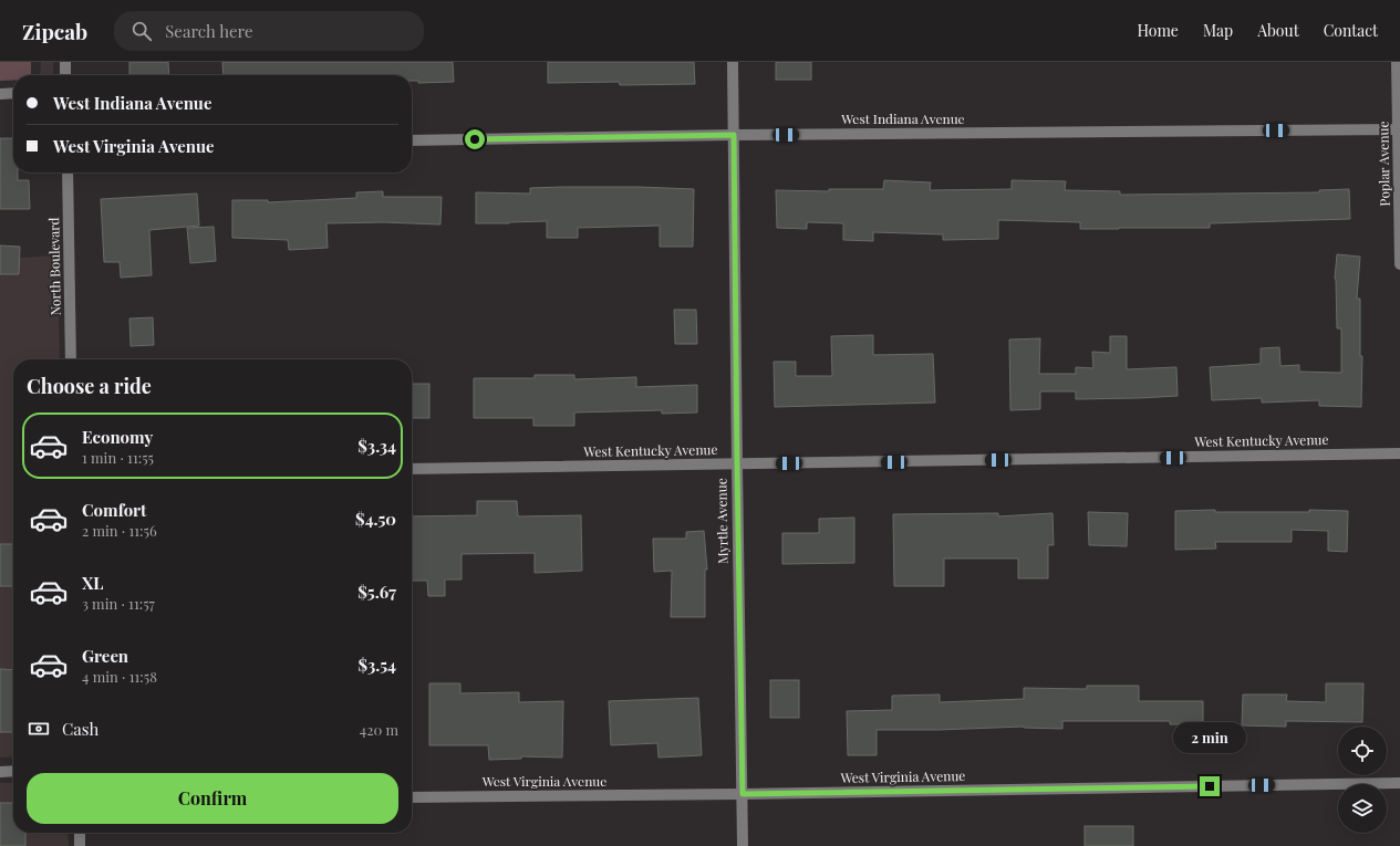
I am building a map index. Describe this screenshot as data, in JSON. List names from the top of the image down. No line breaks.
{"streets":{"street":["West Indiana Avenue","Poplar Avenue","North Boulevard","West Kentucky Avenue","Myrtle Avenue","West Virginia Avenue"]},"crossings":[["West Indiana Avenue","Poplar Avenue"],["West Indiana Avenue","Myrtle Avenue"],["West Kentucky Avenue","Myrtle Avenue"],["Myrtle Avenue","West Virginia Avenue"]],"page":{"header":"Zipcab","search":"Search here","nav":["Home","Map","About","Contact"],"banner":["West Indiana Avenue","West Virginia Avenue"],"heading":"Choose a ride","list":[{"name":"Economy","note":"1 min · 11:55","value":"$3.34"},{"name":"Comfort","note":"2 min · 11:56","value":"$4.50"},{"name":"XL","note":"3 min · 11:57","value":"$5.67"},{"name":"Green","note":"4 min · 11:58","value":"$3.54"}],"pay":["Cash","420 m"],"bubble":"2 min","buttons":"Confirm"}}
